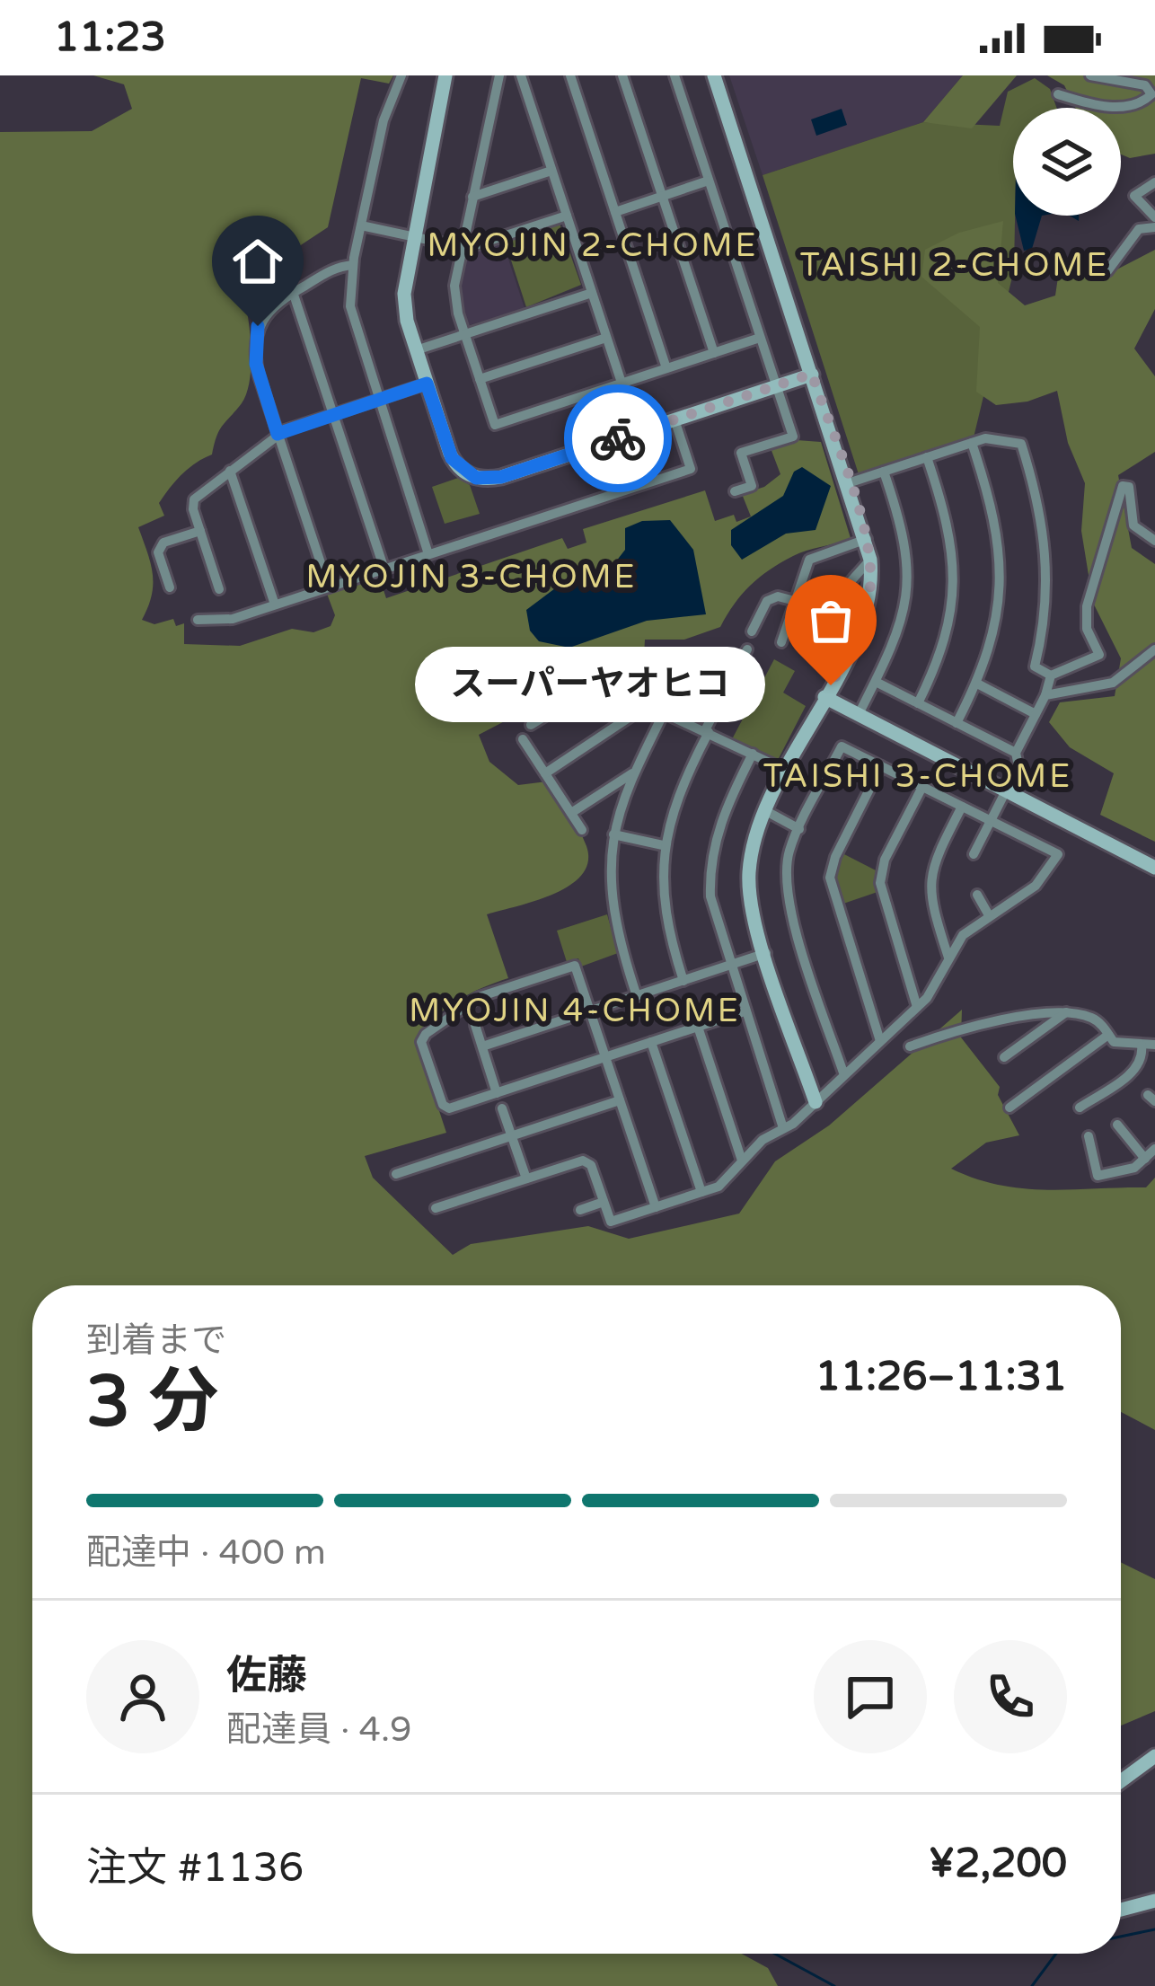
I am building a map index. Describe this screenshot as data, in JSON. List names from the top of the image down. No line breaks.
{"districts":["MYOJIN 2-CHOME","TAISHI 2-CHOME","MYOJIN 3-CHOME","TAISHI 3-CHOME","MYOJIN 4-CHOME"],"places":["スーパーヤオヒコ"],"page":{"status":"11:23","bubble":"スーパーヤオヒコ","heading":["3 分","到着まで","11:26–11:31"],"panel":["佐藤","配達員 · 4.9","注文 #1136","¥2,200"],"bar":"配達中 · 400 m"}}
